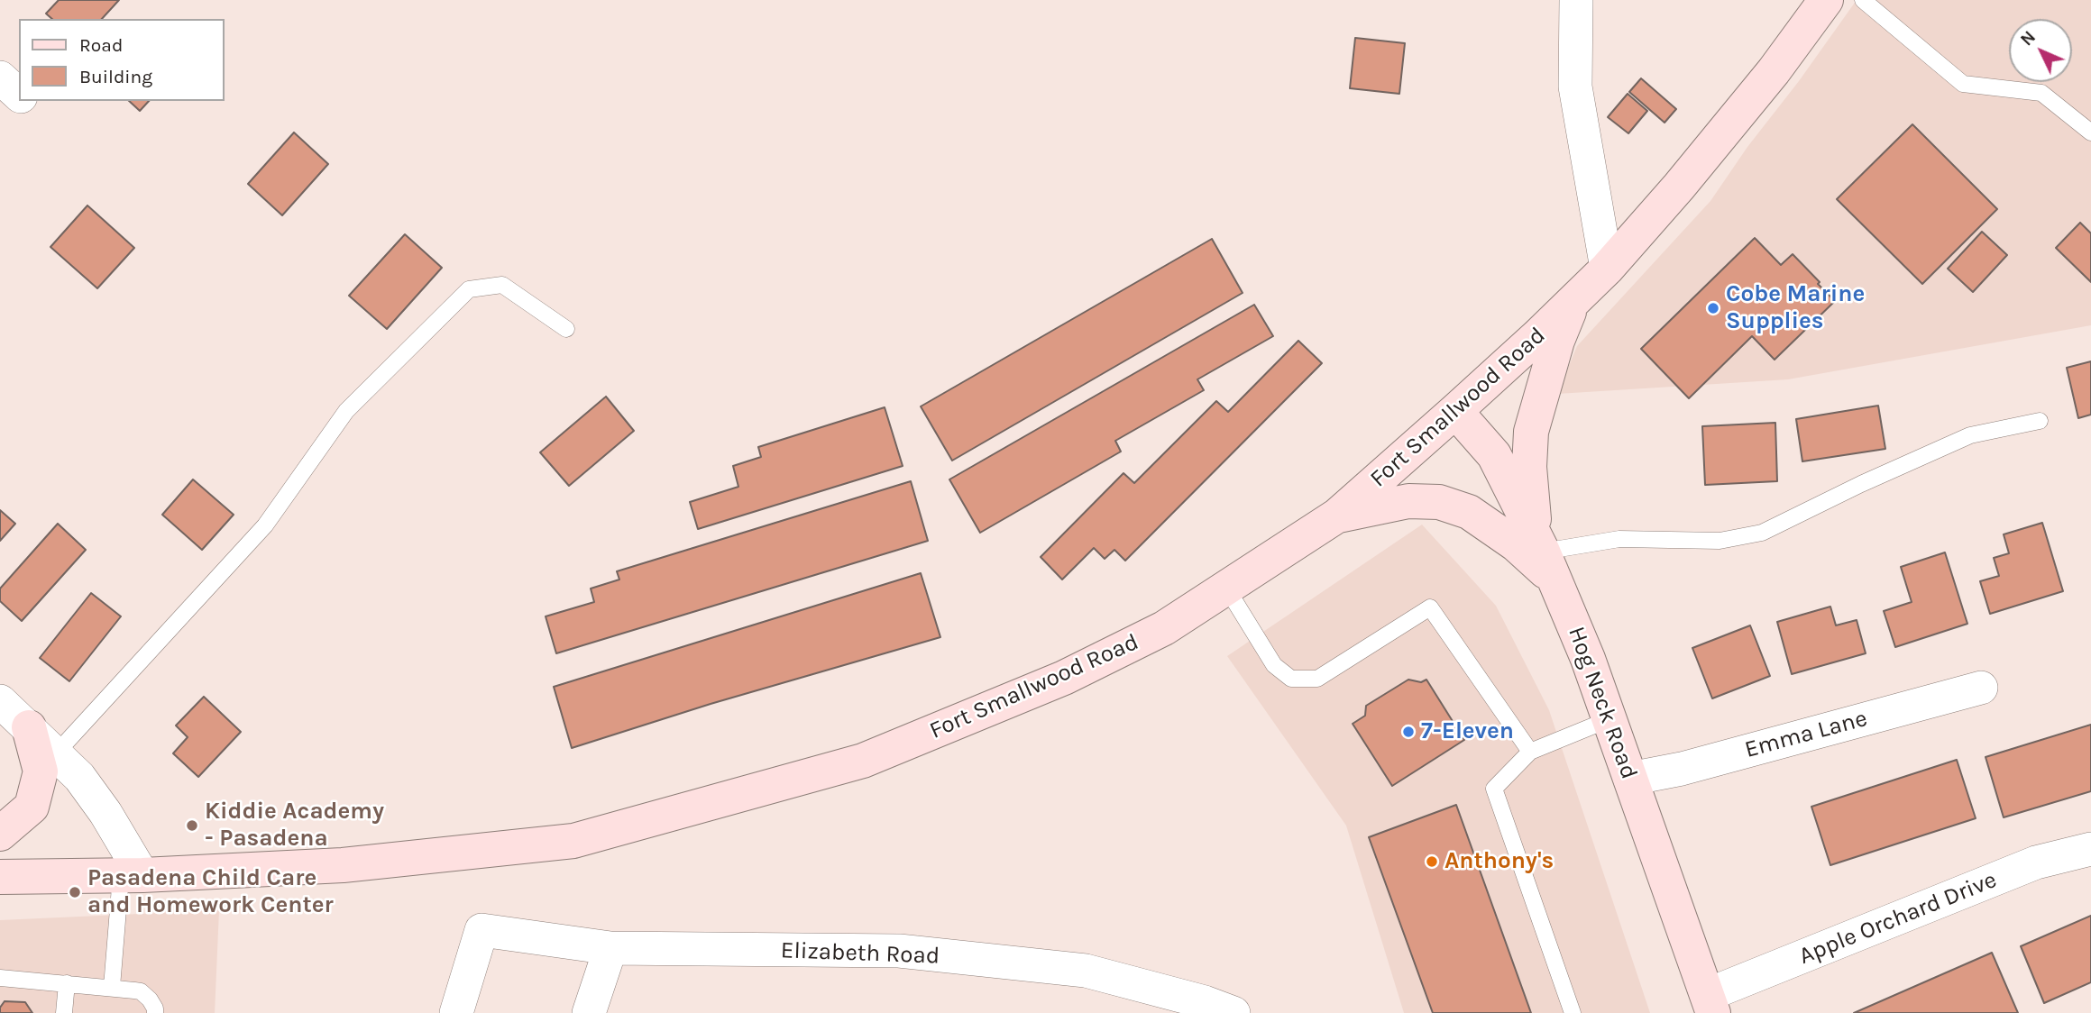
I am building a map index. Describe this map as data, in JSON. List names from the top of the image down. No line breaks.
{"streets":{"main road":["Fort Smallwood Road","Hog Neck Road"],"street":["Emma Lane","Apple Orchard Drive","Elizabeth Road"]},"crossings":[["Fort Smallwood Road","Hog Neck Road"],["Hog Neck Road","Emma Lane"],["Hog Neck Road","Apple Orchard Drive"]],"places":["Cobe Marine Supplies","7-Eleven","Kiddie Academy - Pasadena","Anthony's","Pasadena Child Care and Homework Center"],"legend":["Road","Building"],"north":"top left"}
